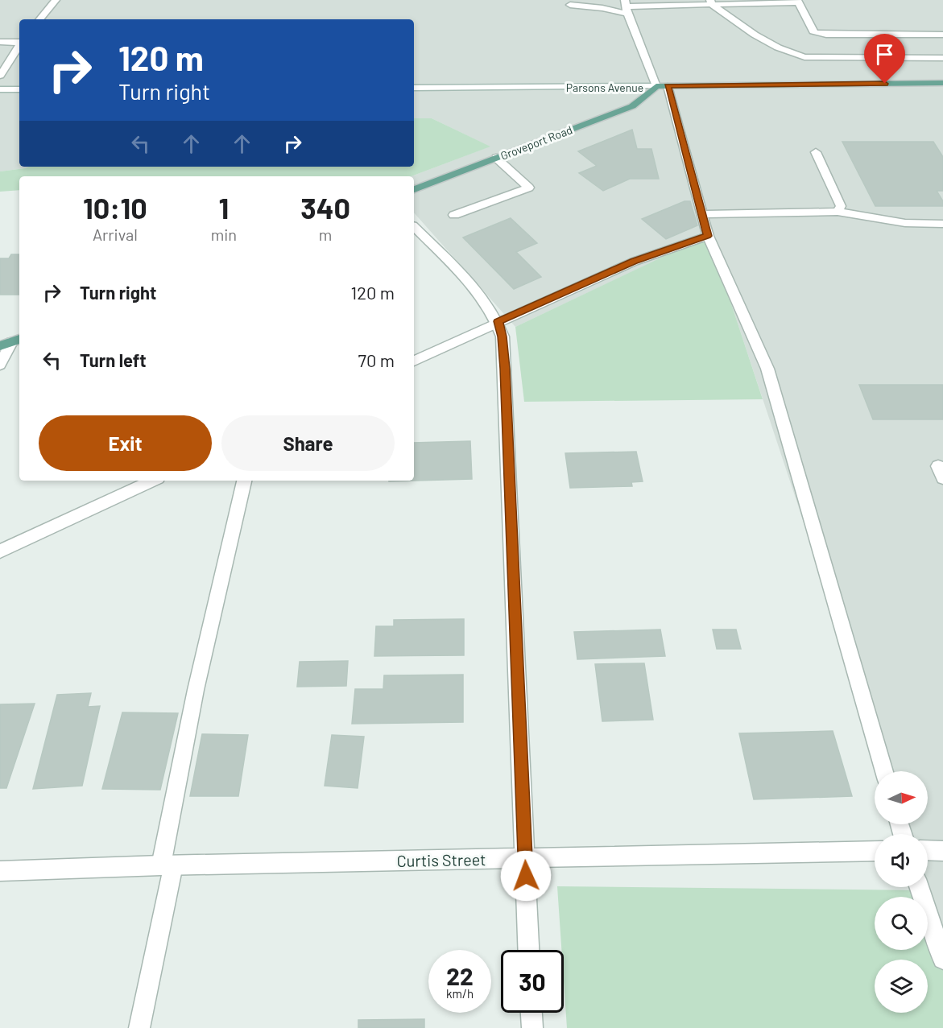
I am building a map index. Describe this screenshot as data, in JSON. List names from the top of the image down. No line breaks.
{"streets":{"main road":["Parsons Avenue","Groveport Road"],"street":["Curtis Street"]},"crossings":[["Parsons Avenue","Groveport Road"]],"north":"right","page":{"turn":["120 m","Turn right"],"eta":["10:10","Arrival","1","min","340","m"],"list":[{"name":"Turn right","value":"120 m"},{"name":"Turn left","value":"70 m"}],"buttons":["Exit","Share"],"speed":"22 km/h","limit":"30"}}
